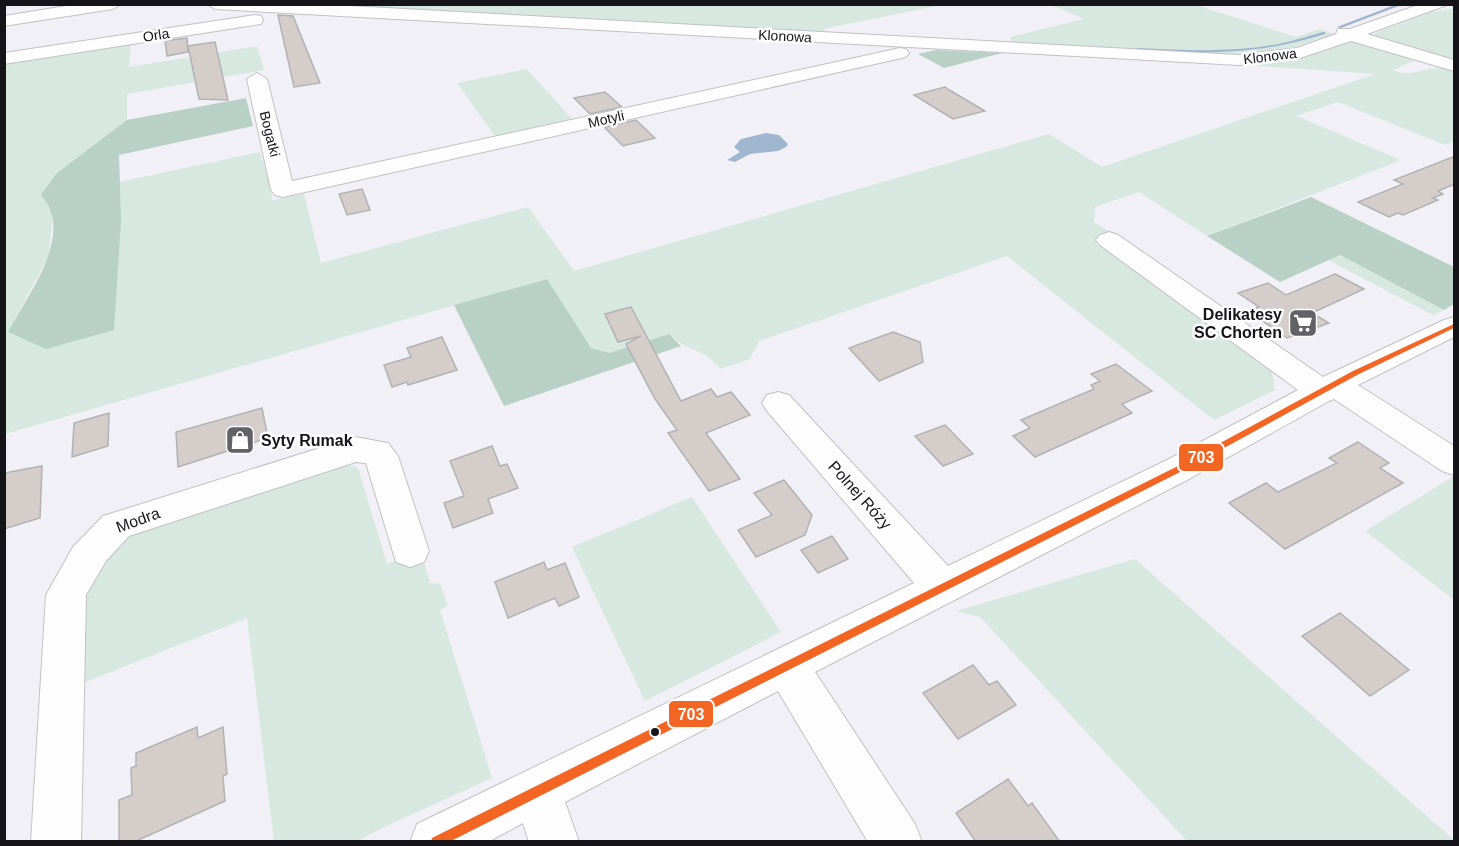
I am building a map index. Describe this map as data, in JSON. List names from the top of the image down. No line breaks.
{"streets":{"street":["Orla","Klonowa","Motyli","Bogatki","Polnej Róży","Modra"]},"crossings":[["Orla","Klonowa"],["Klonowa","Motyli"],["Motyli","Bogatki"]],"places":{"supermarket":["Delikatesy SC Chorten"],"shop":["Syty Rumak"]},"lines":["transit line 703"]}
